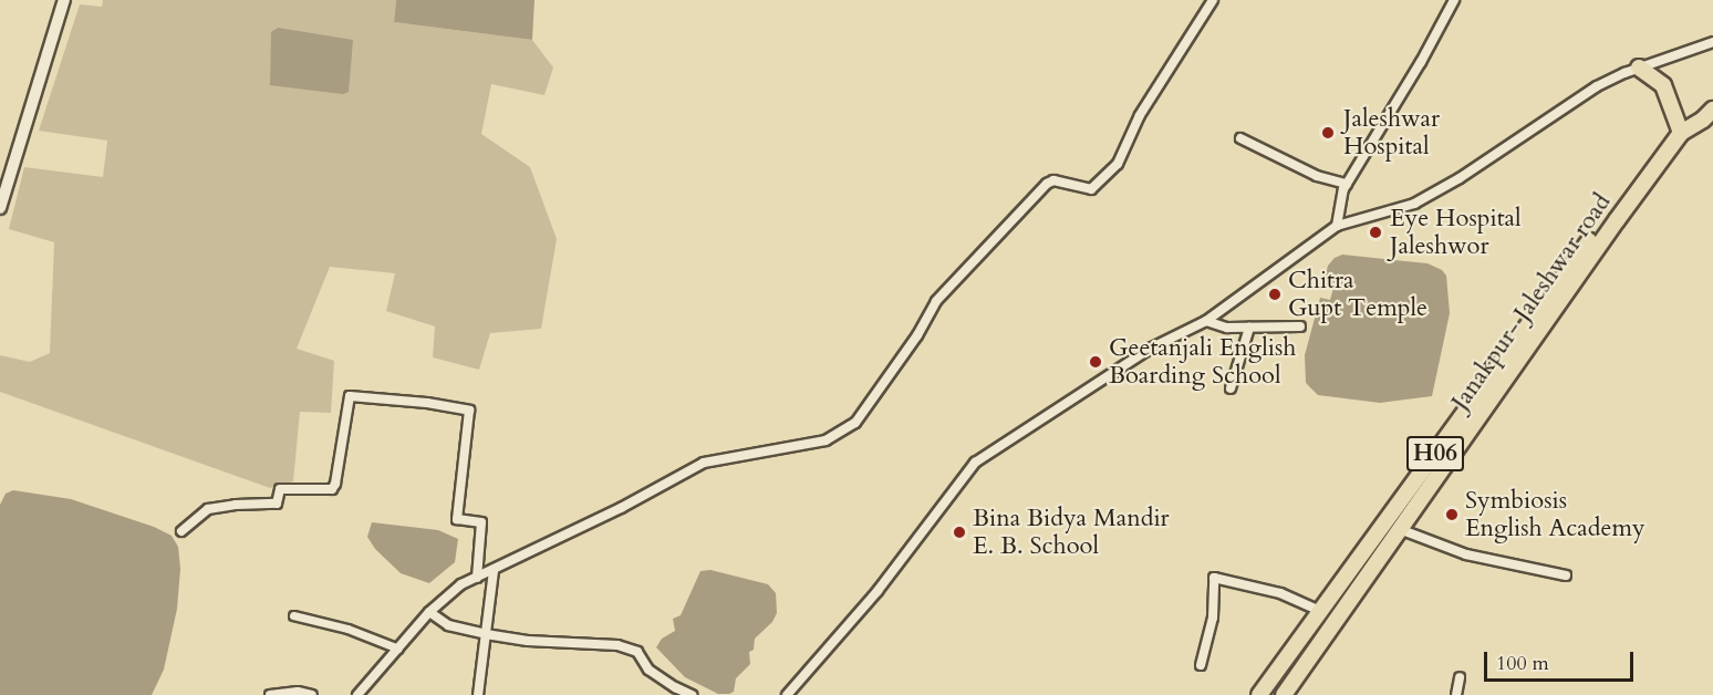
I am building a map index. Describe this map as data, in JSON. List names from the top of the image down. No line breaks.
{"streets":{"highway":["Janakpur- Jaleshwar road","H06"]},"crossings":[["Janakpur- Jaleshwar road","H06"]],"places":["Jaleshwar Hospital","Eye Hospital Jaleshwor","Chitra Gupt Temple","Geetanjali English Boarding School","Symbiosis English Academy","Bina Bidya Mandir E. B. School"],"scale_bar":"100 m"}
